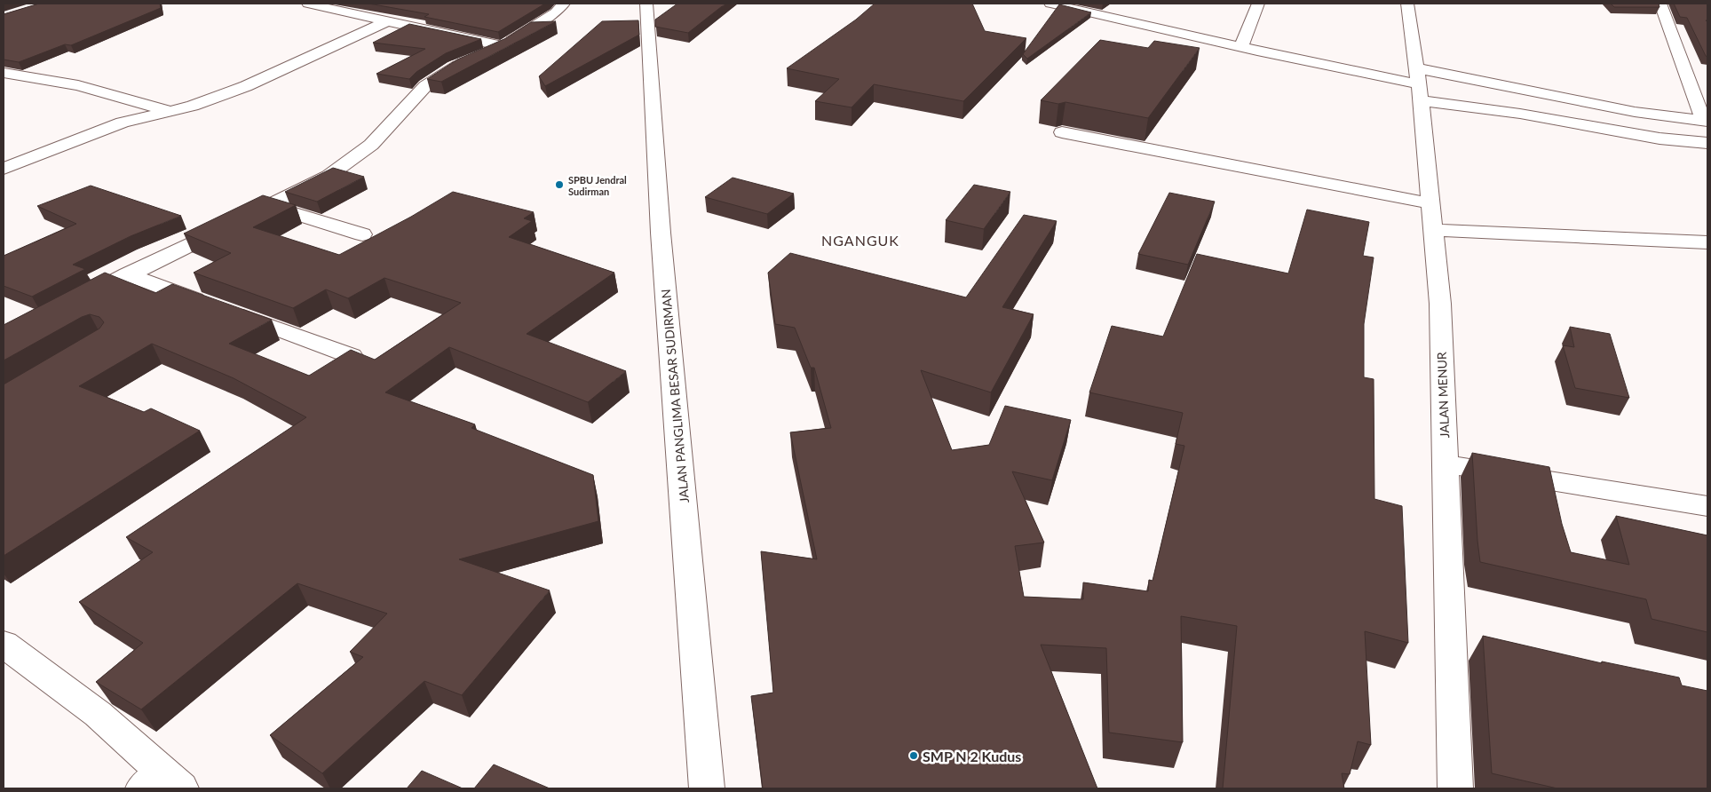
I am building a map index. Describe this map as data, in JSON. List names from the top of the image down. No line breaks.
{"streets":{"street":["JALAN MENUR","JALAN PANGLIMA BESAR SUDIRMAN"]},"districts":["NGANGUK"],"places":["SPBU Jendral Sudirman","SMP N 2 Kudus"]}
